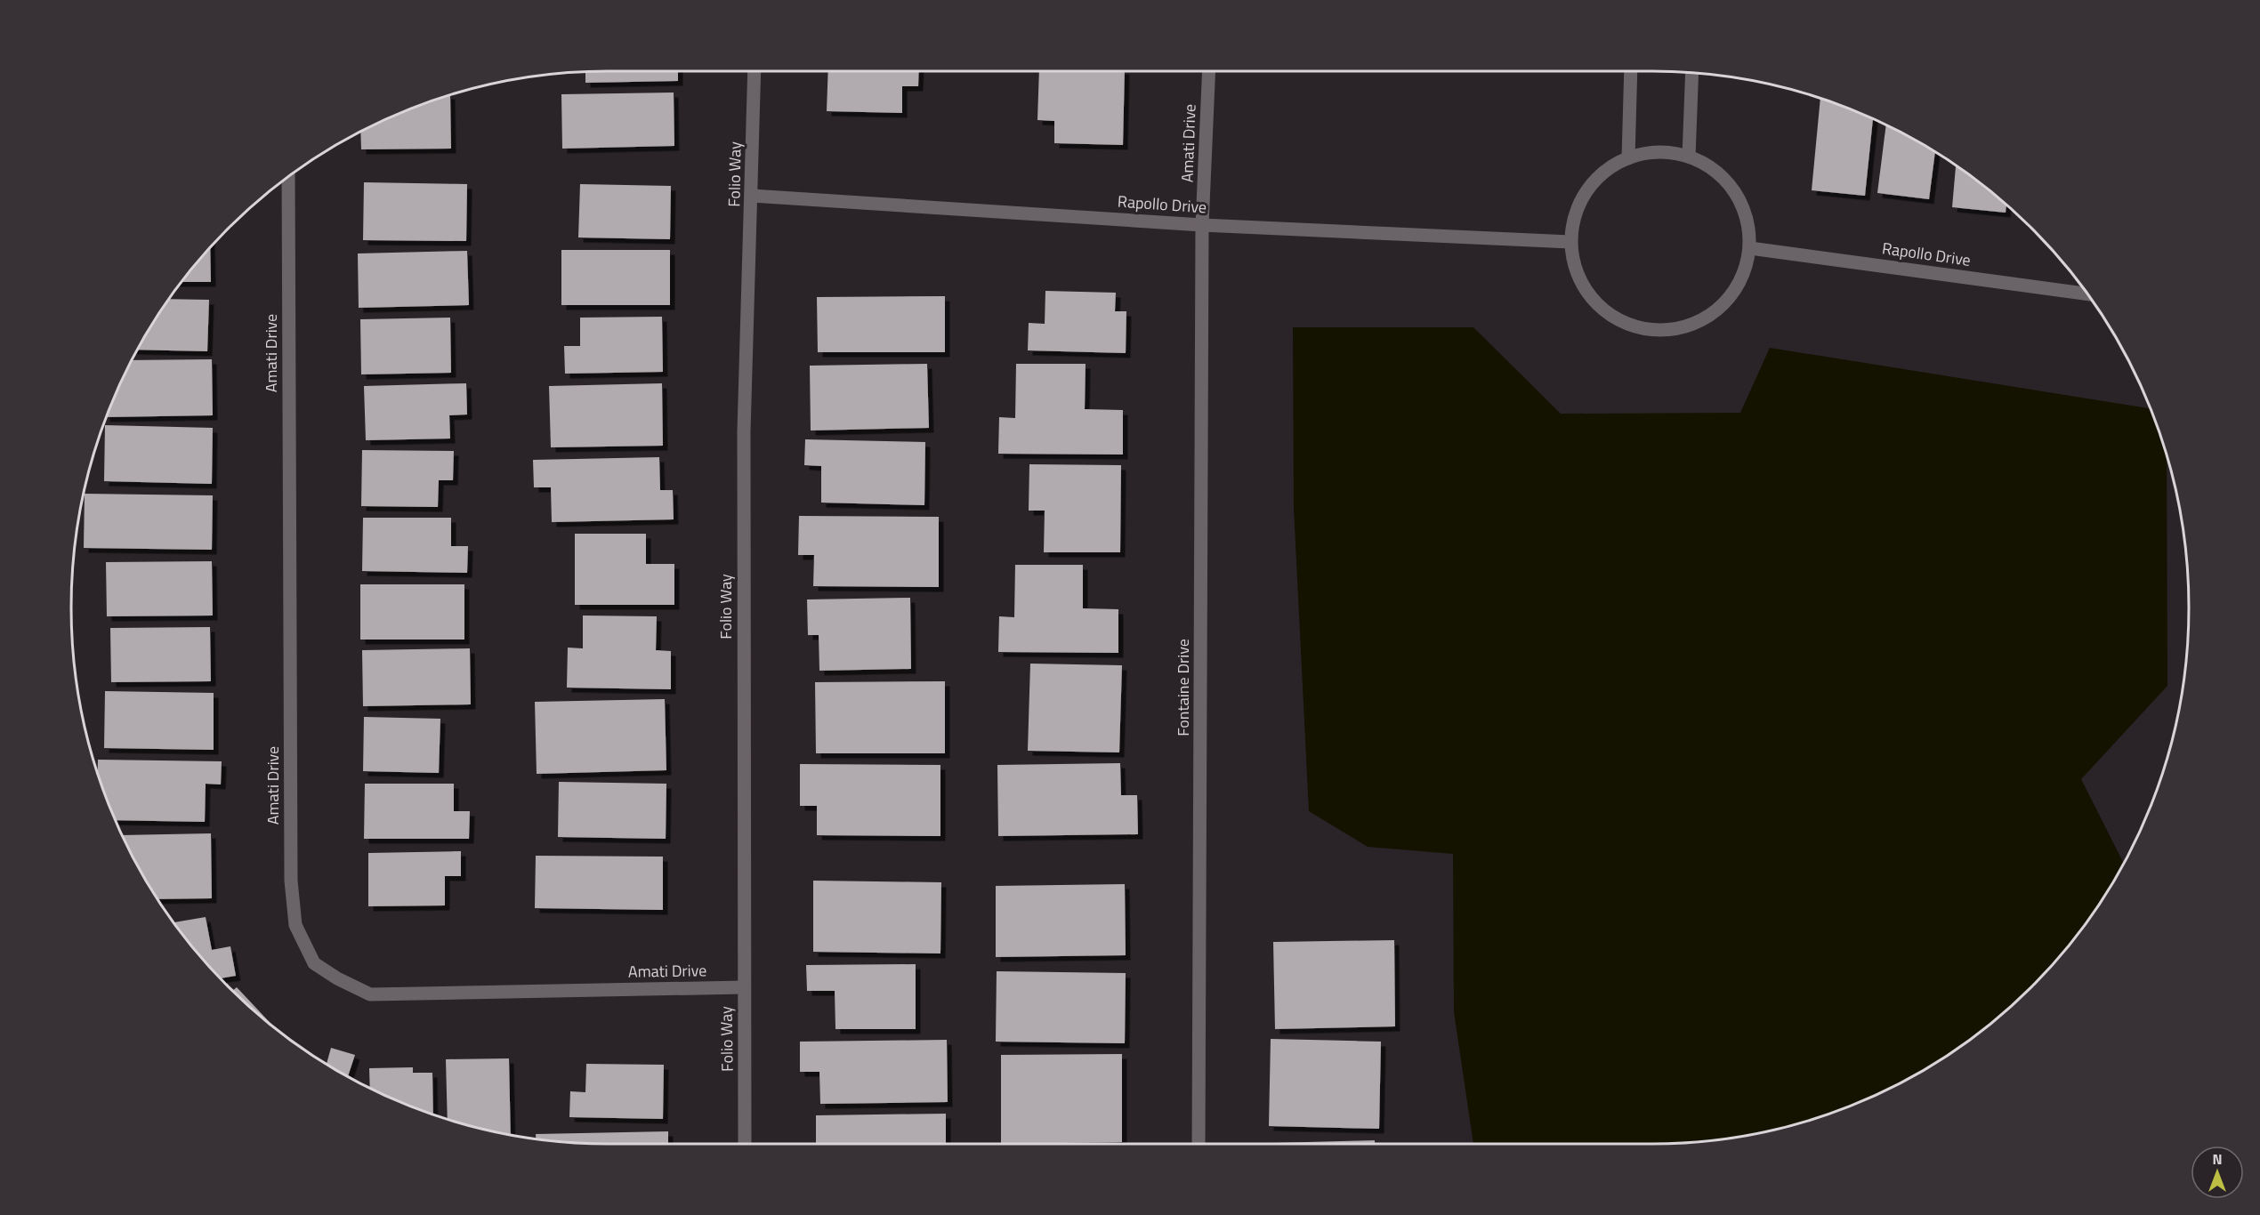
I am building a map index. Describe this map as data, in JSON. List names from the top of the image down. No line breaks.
{"streets":{"street":["Amati Drive","Folio Way","Rapollo Drive","Fontaine Drive"]},"crossings":[["Amati Drive","Folio Way"],["Amati Drive","Rapollo Drive"],["Amati Drive","Fontaine Drive"],["Folio Way","Rapollo Drive"],["Rapollo Drive","Fontaine Drive"]],"north":"top"}
